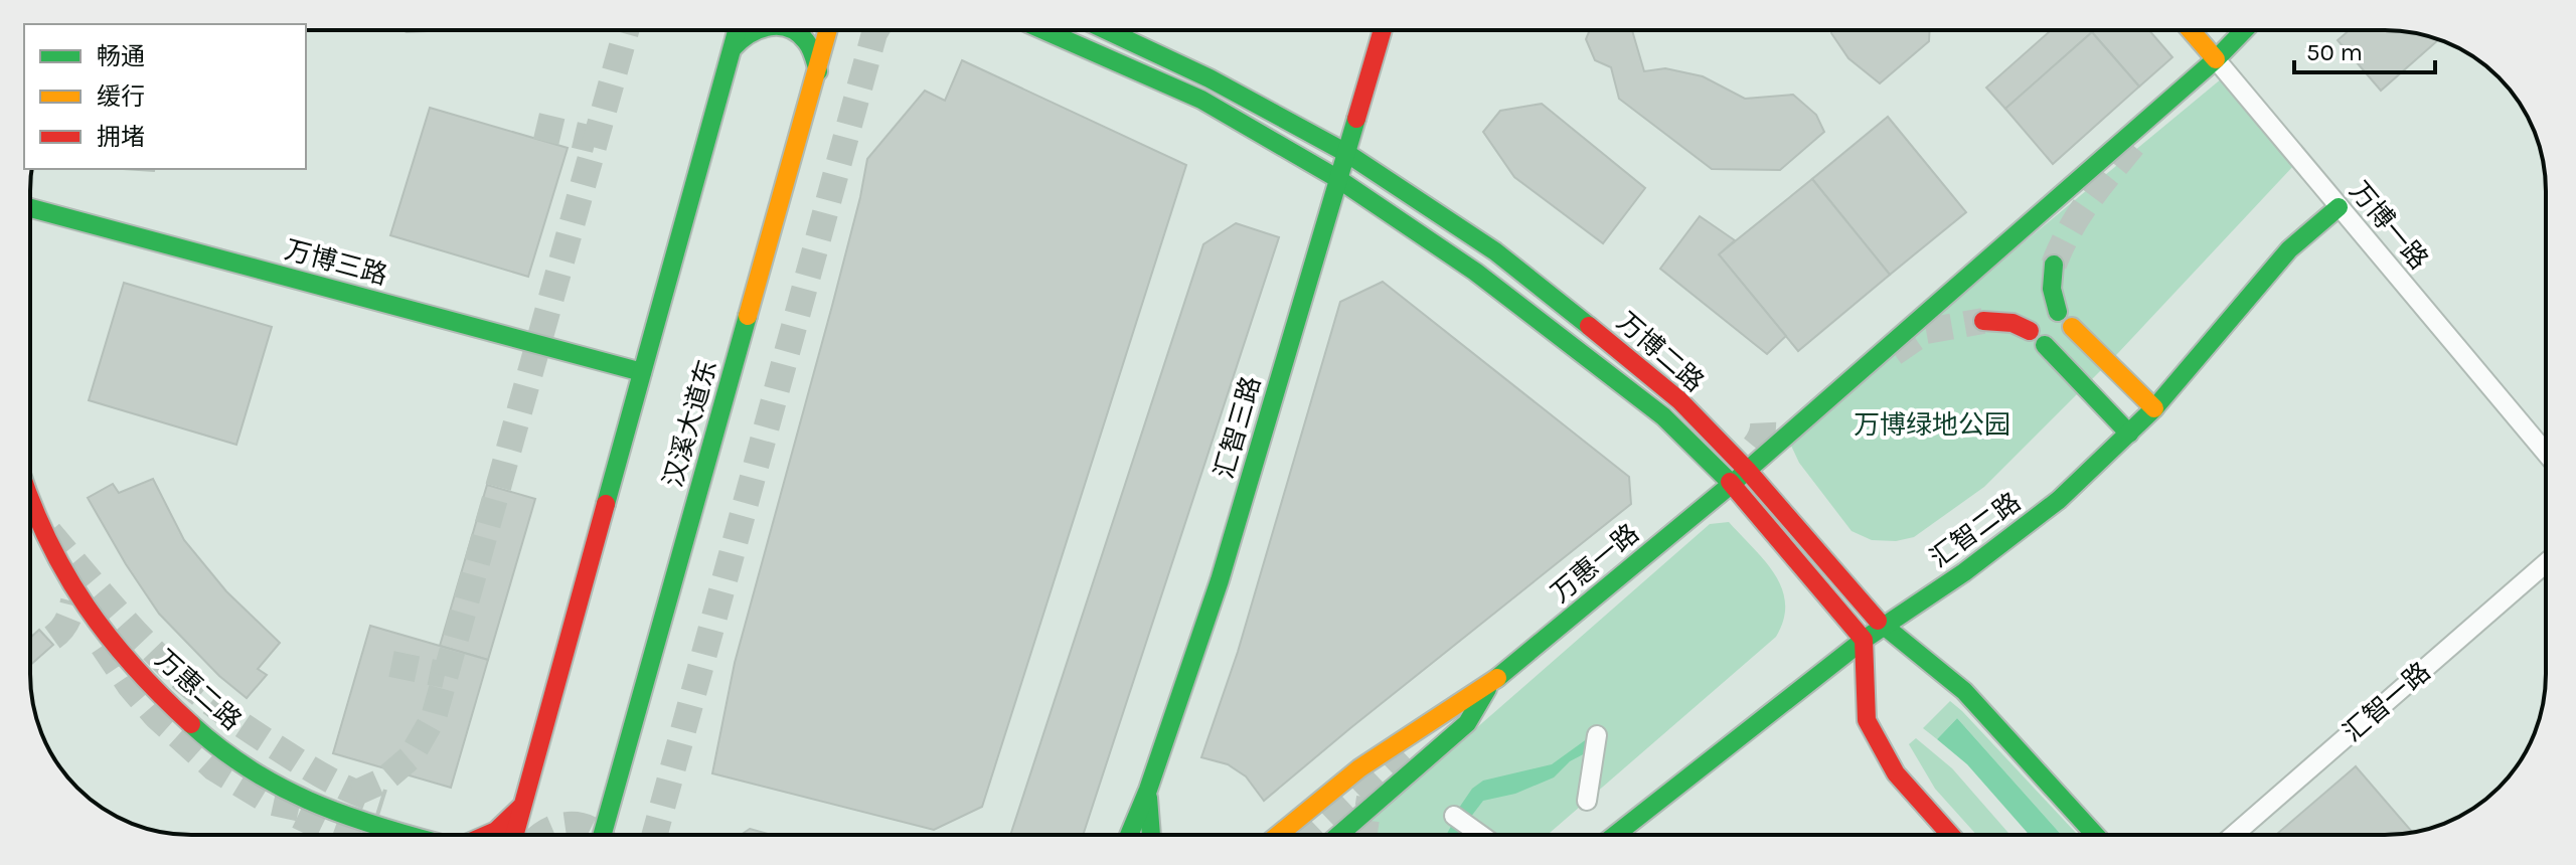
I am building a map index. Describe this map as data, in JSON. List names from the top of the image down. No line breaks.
{"streets":{"street":["万博一路","万博三路","万博二路","汉溪大道东","汇智三路","汇智二路","万惠一路","万惠二路","汇智一路"]},"crossings":[["万博一路","汇智二路"],["万博一路","万惠一路"],["万博二路","汇智三路"],["万博二路","汇智二路"],["万博二路","万惠一路"]],"parks":["万博绿地公园"],"legend":["畅通","缓行","拥堵"],"scale_bar":"50 m"}
